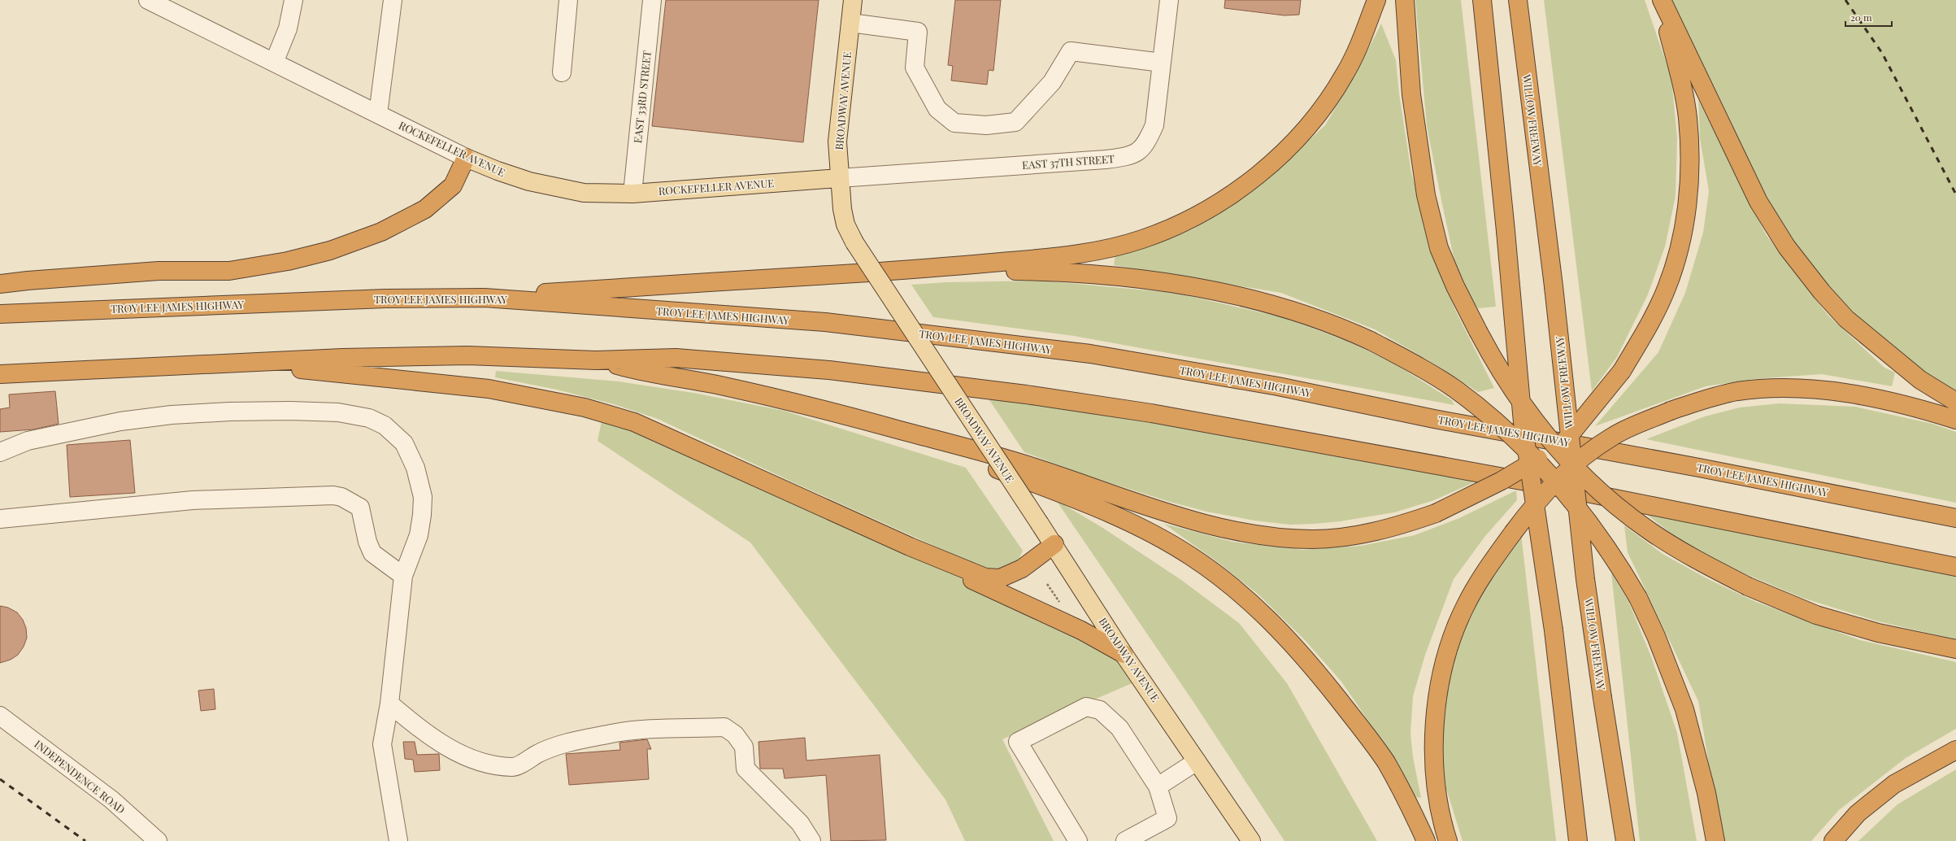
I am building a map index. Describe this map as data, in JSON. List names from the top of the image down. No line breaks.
{"streets":{"highway":["WILLOW FREEWAY","TROY LEE JAMES HIGHWAY"],"main road":["BROADWAY AVENUE","ROCKEFELLER AVENUE"],"street":["EAST 33RD STREET","EAST 37TH STREET","INDEPENDENCE ROAD"]},"crossings":[["EAST 33RD STREET","ROCKEFELLER AVENUE"],["BROADWAY AVENUE","ROCKEFELLER AVENUE"],["BROADWAY AVENUE","EAST 37TH STREET"],["ROCKEFELLER AVENUE","EAST 37TH STREET"]],"scale_bar":"20 m"}
